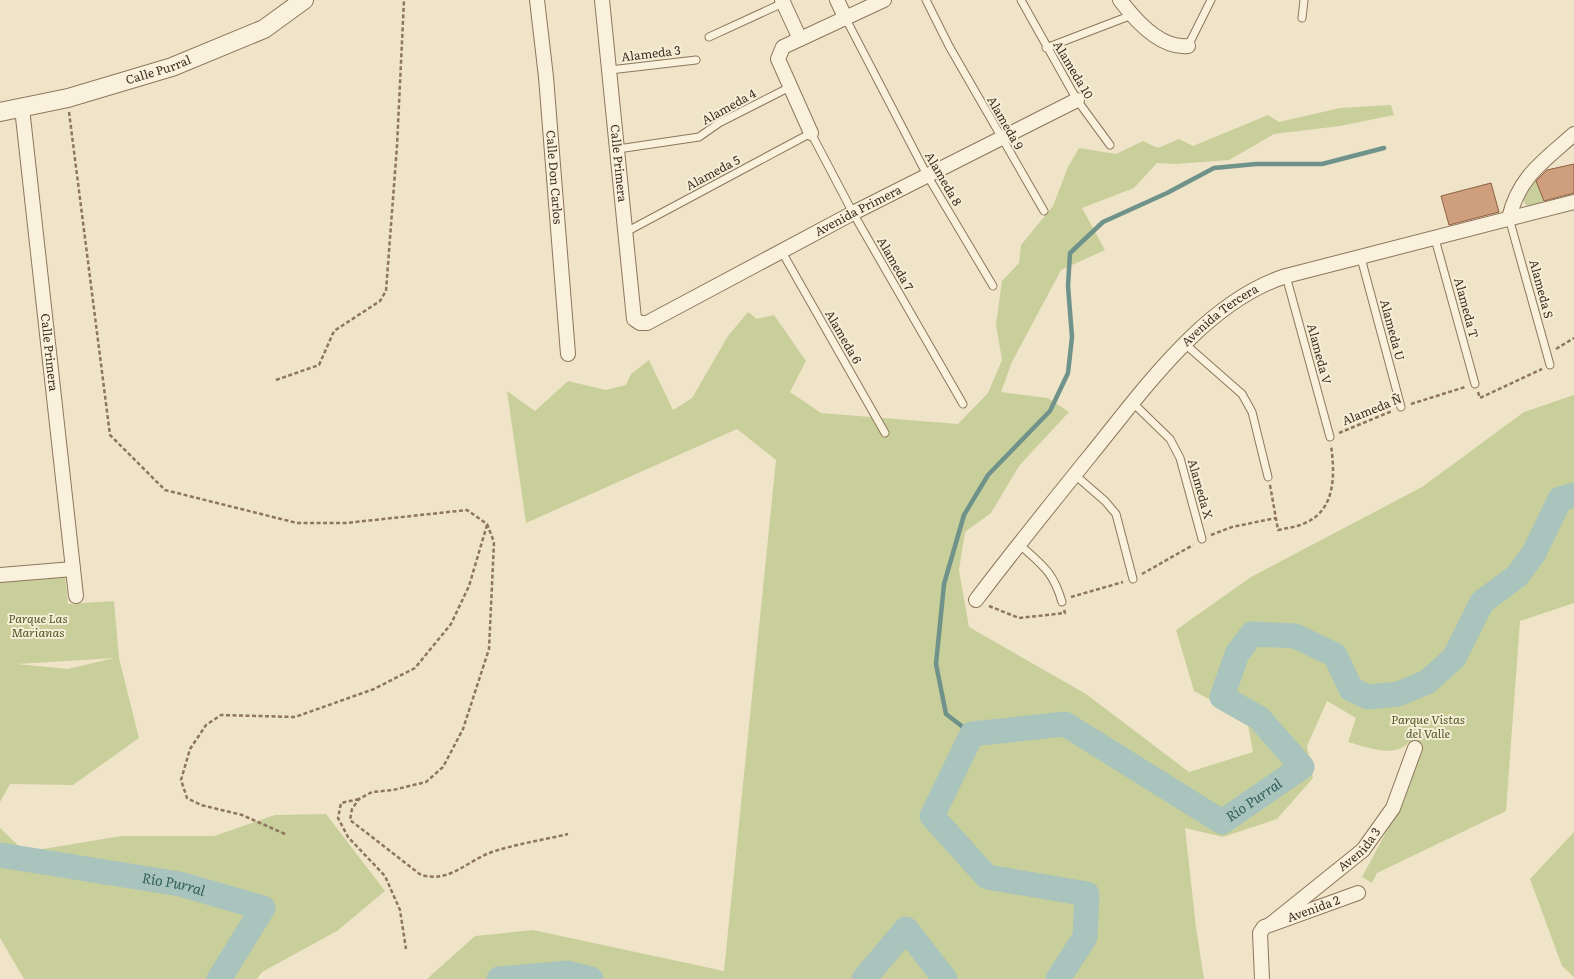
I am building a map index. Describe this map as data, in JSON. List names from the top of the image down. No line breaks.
{"streets":{"street":["Calle Purral","Calle Primera","Calle Don Carlos","Avenida Primera","Avenida Tercera","Avenida 3","Avenida 2"],"lane":["Alameda 3","Alameda 10","Alameda 4","Alameda 9","Alameda 5","Alameda 8","Alameda 7","Alameda S","Alameda T","Alameda U","Alameda 6","Alameda V","Alameda X"],"path":["Alameda Ñ"]},"crossings":[["Alameda 3","Calle Primera"],["Calle Purral","Calle Primera"],["Alameda 10","Avenida Primera"],["Alameda 4","Calle Primera"],["Alameda 9","Avenida Primera"],["Calle Primera","Alameda 5"],["Calle Primera","Avenida Primera"],["Alameda 5","Alameda 7"],["Alameda 8","Avenida Primera"],["Avenida Primera","Alameda 7"],["Avenida Primera","Alameda 6"],["Alameda S","Avenida Tercera"],["Alameda T","Avenida Tercera"],["Alameda T","Alameda Ñ"],["Avenida Tercera","Alameda U"],["Avenida Tercera","Alameda V"],["Avenida Tercera","Alameda X"],["Alameda U","Alameda Ñ"],["Alameda V","Alameda Ñ"],["Avenida 3","Avenida 2"]],"water":["Río Purral"],"parks":["Parque Las Marianas","Parque Vistas del Valle"]}
